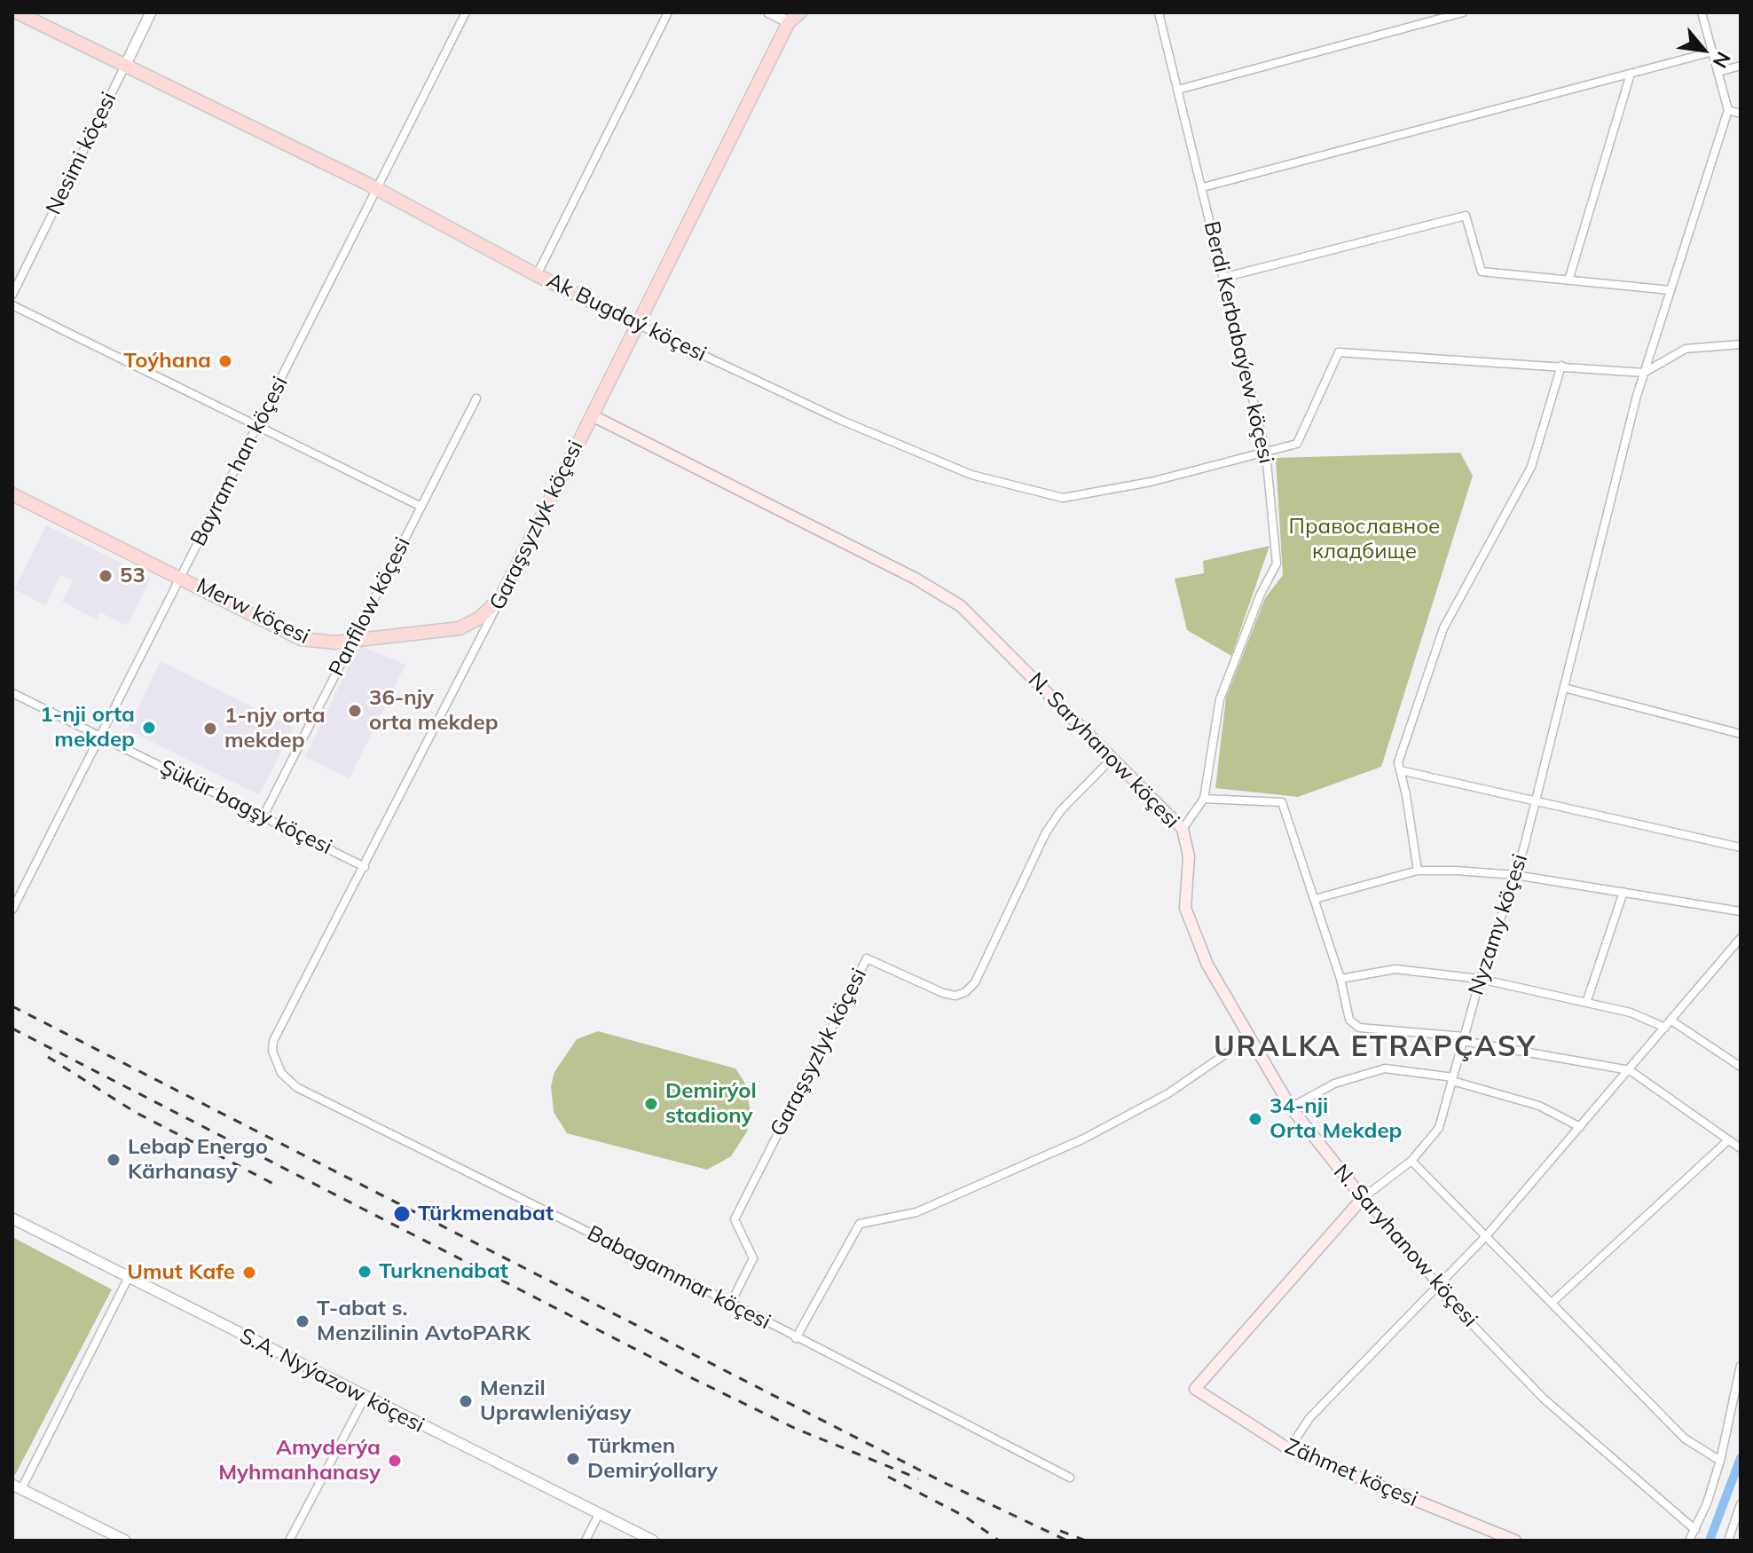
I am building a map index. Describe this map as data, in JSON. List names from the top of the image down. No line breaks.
{"streets":{"main road":["Ak Bugdaý köçesi","Garaşsyzlyk köçesi","Merw köçesi","N. Saryhanow köçesi","Nyzamy köçesi","Zähmet köçesi"],"street":["Nesimi köçesi","Berdi Kerbabaýew köçesi","Bayram han köçesi","Panfilow köçesi","Şükür bagşy köçesi","Babagammar köçesi","S.A. Nyýazow köçesi"]},"crossings":[["Nesimi köçesi","Ak Bugdaý köçesi"],["Ak Bugdaý köçesi","Berdi Kerbabaýew köçesi"],["Ak Bugdaý köçesi","Bayram han köçesi"],["Ak Bugdaý köçesi","Garaşsyzlyk köçesi"],["Berdi Kerbabaýew köçesi","N. Saryhanow köçesi"],["Bayram han köçesi","Merw köçesi"],["Bayram han köçesi","Şükür bagşy köçesi"],["Garaşsyzlyk köçesi","Merw köçesi"],["Garaşsyzlyk köçesi","N. Saryhanow köçesi"],["Garaşsyzlyk köçesi","Şükür bagşy köçesi"],["Garaşsyzlyk köçesi","Babagammar köçesi"],["Panfilow köçesi","Merw köçesi"],["Panfilow köçesi","Şükür bagşy köçesi"],["N. Saryhanow köçesi","Nyzamy köçesi"],["Nyzamy köçesi","Zähmet köçesi"]],"districts":["URALKA ETRAPÇASY"],"parks":["Православное кладбище"],"places":["Toýhana","53","36-njy orta mekdep","1-nji orta mekdep","1-njy orta mekdep","Demirýol stadiony","34-nji Orta Mekdep","Lebap Energo Kärhanasy","Türkmenabat","Turknenabat","Umut Kafe","T-abat s. Menzilinin AvtoPARK","Menzil Uprawleniýasy","Türkmen Demirýollary","Amyderýa Myhmanhanasy"],"north":"bottom right"}
